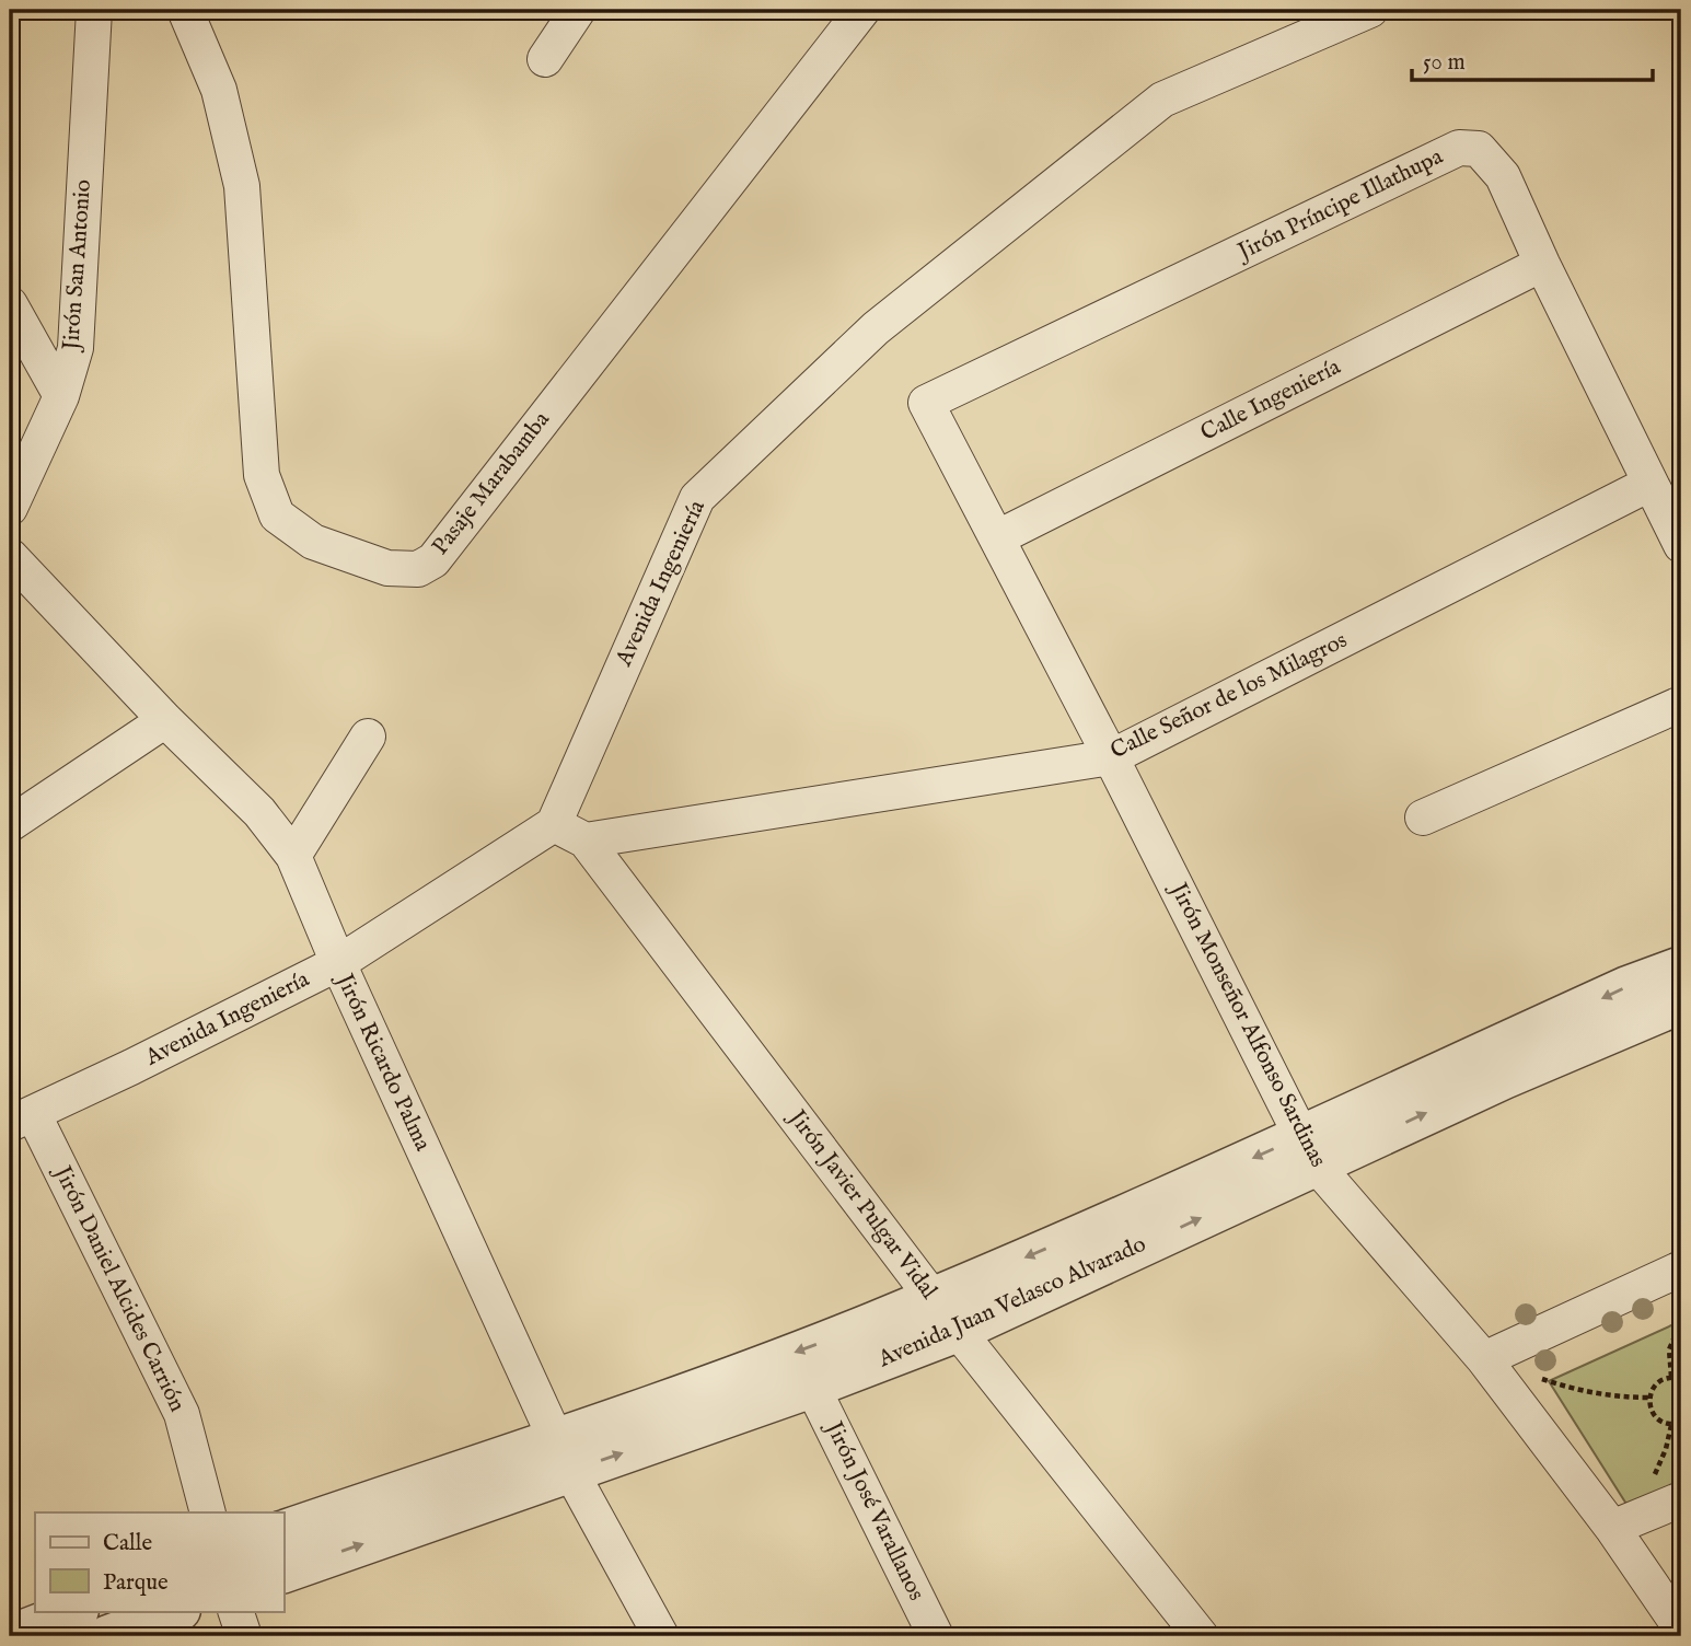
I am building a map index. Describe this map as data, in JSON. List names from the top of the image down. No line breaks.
{"streets":{"street":["Jirón Príncipe Illathupa","Jirón San Antonio","Calle Ingeniería","Pasaje Marabamba","Avenida Ingeniería","Calle Señor de los Milagros","Jirón Monseñor Alfonso Sardinas","Jirón Ricardo Palma","Jirón Javier Pulgar Vidal","Jirón Daniel Alcides Carrión","Avenida Juan Velasco Alvarado","Jirón José Varallanos"]},"crossings":[["Jirón Príncipe Illathupa","Calle Ingeniería"],["Jirón Príncipe Illathupa","Calle Señor de los Milagros"],["Jirón Príncipe Illathupa","Jirón Monseñor Alfonso Sardinas"],["Calle Ingeniería","Jirón Monseñor Alfonso Sardinas"],["Avenida Ingeniería","Jirón Ricardo Palma"],["Avenida Ingeniería","Jirón Daniel Alcides Carrión"],["Calle Señor de los Milagros","Jirón Monseñor Alfonso Sardinas"],["Calle Señor de los Milagros","Jirón Javier Pulgar Vidal"],["Jirón Monseñor Alfonso Sardinas","Avenida Juan Velasco Alvarado"],["Jirón Ricardo Palma","Avenida Juan Velasco Alvarado"],["Jirón Javier Pulgar Vidal","Avenida Juan Velasco Alvarado"],["Avenida Juan Velasco Alvarado","Jirón José Varallanos"]],"legend":["Calle","Parque"],"scale_bar":"50 m"}
